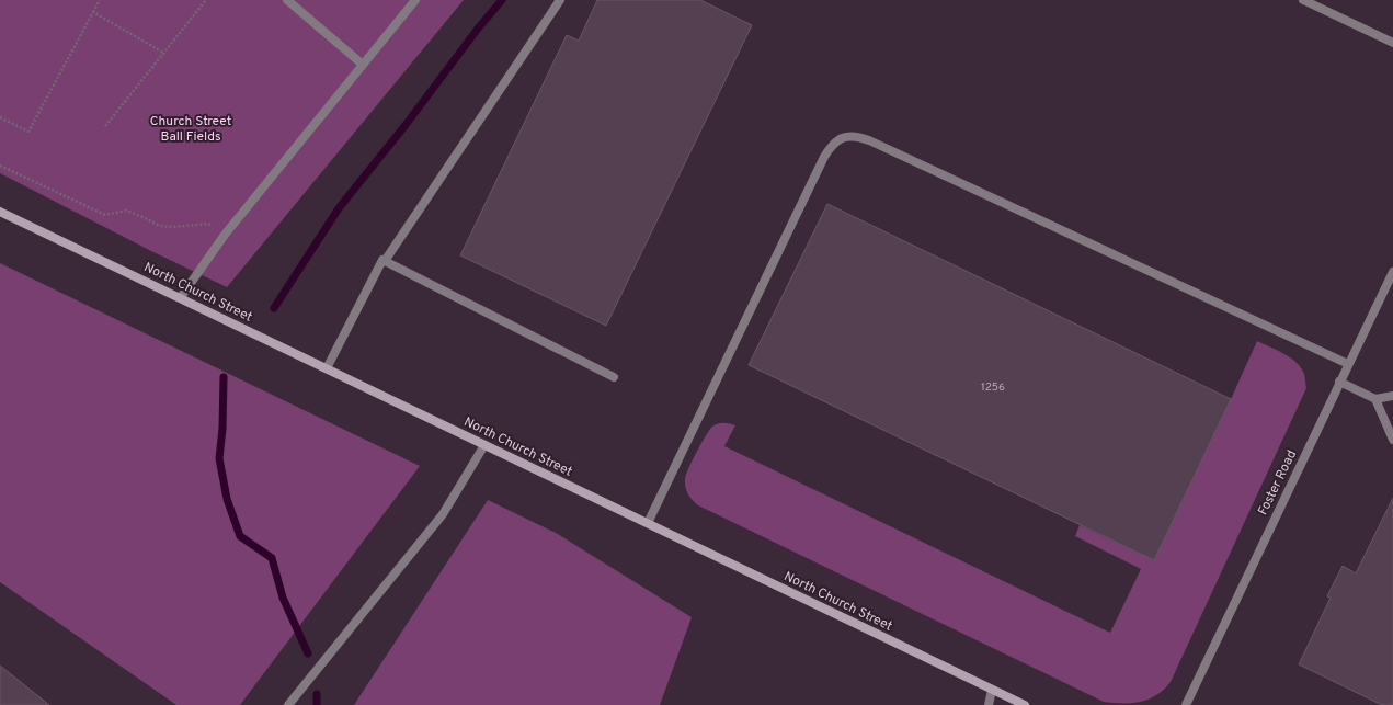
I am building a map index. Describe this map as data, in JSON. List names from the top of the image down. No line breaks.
{"streets":{"main road":["North Church Street"],"street":["Foster Road"]},"parks":["Church Street Ball Fields"],"house_numbers":["1256"]}
